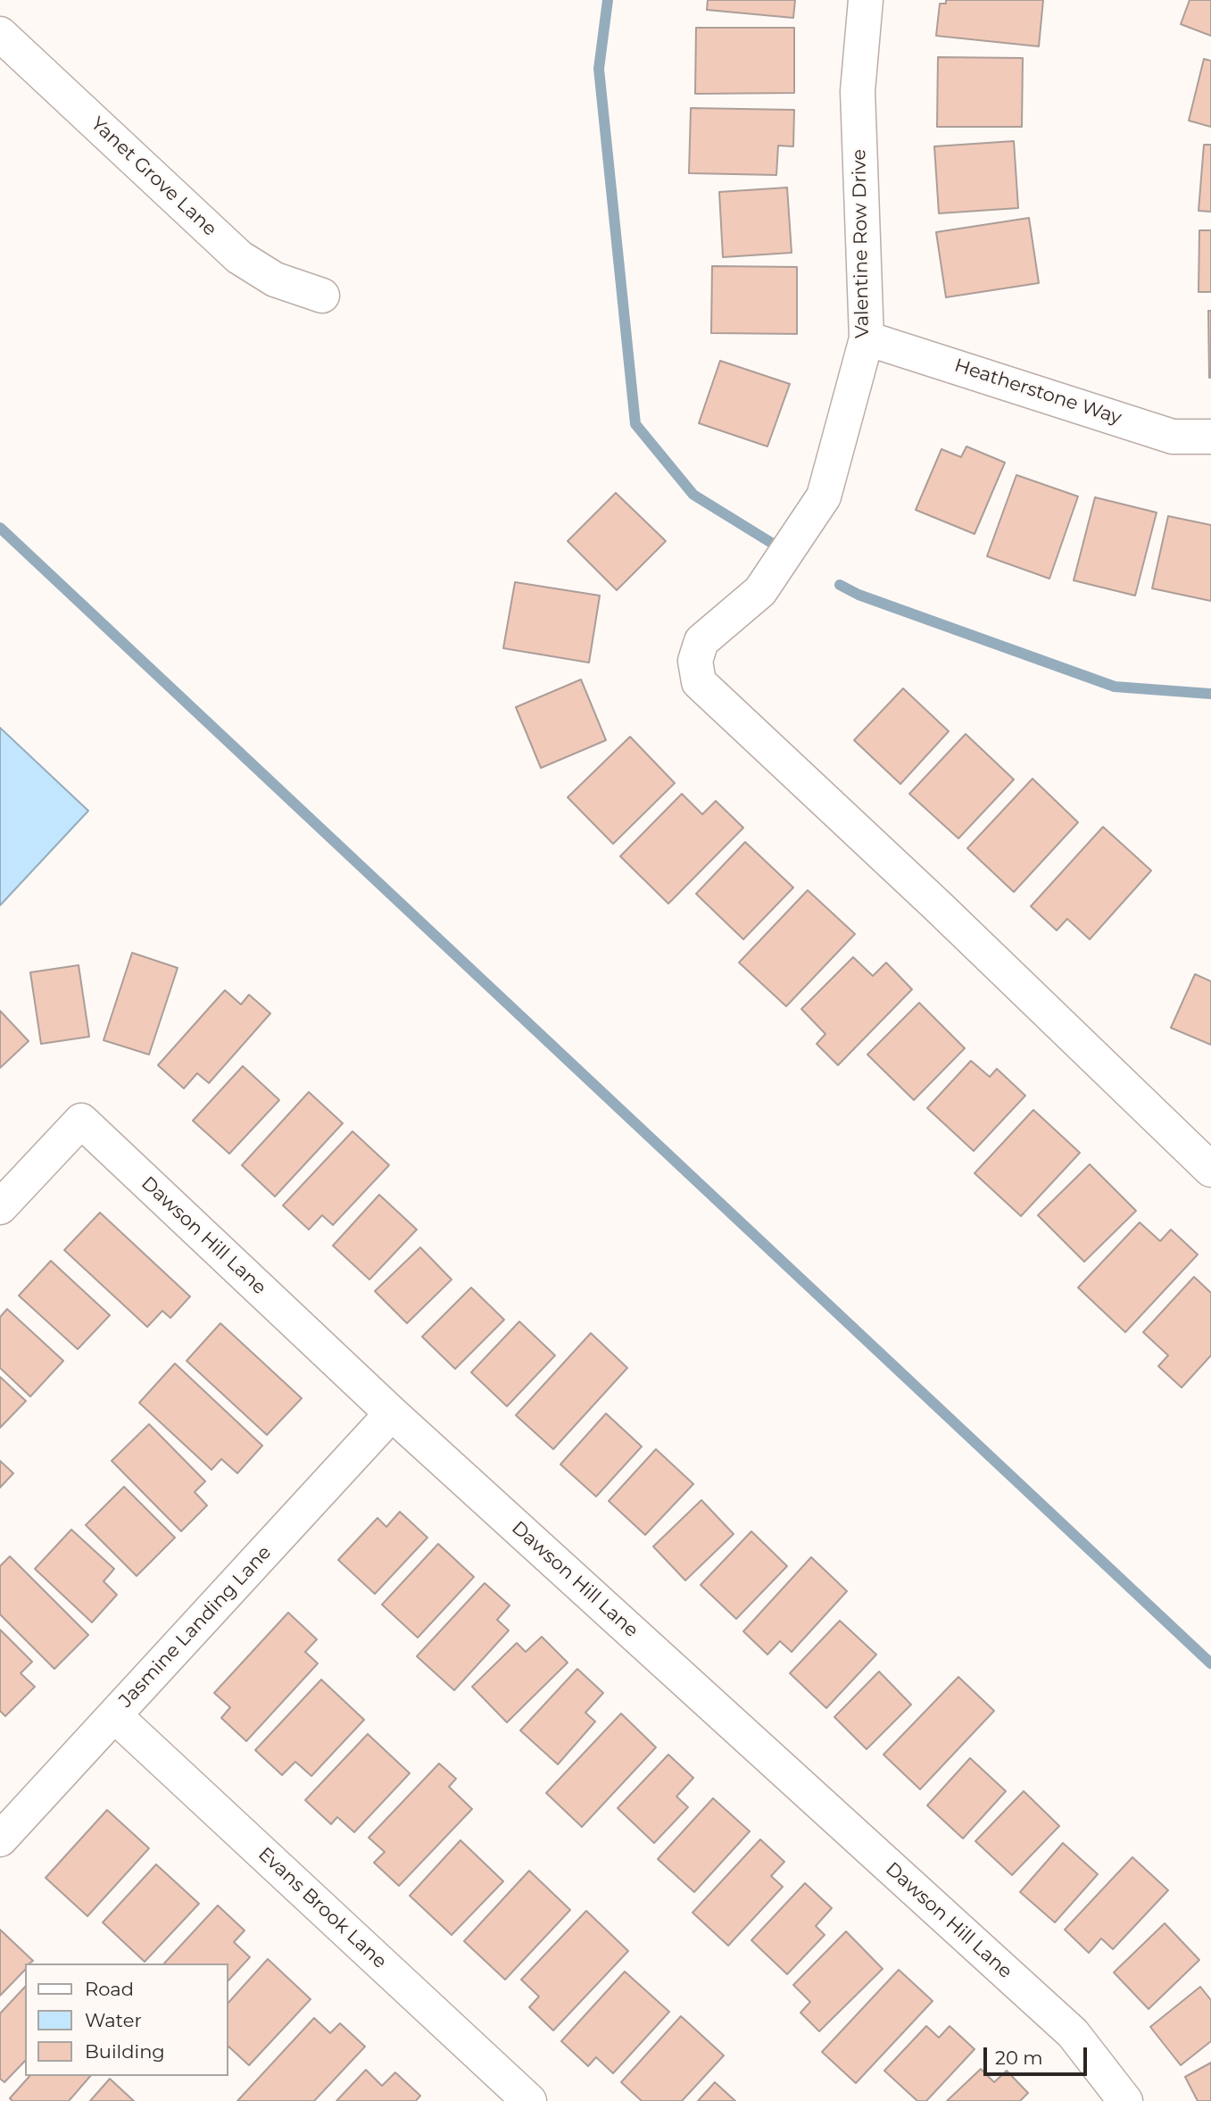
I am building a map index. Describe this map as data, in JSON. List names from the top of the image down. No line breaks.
{"streets":{"street":["Yanet Grove Lane","Valentine Row Drive","Heatherstone Way","Dawson Hill Lane","Jasmine Landing Lane","Evans Brook Lane"]},"crossings":[["Valentine Row Drive","Heatherstone Way"],["Dawson Hill Lane","Jasmine Landing Lane"],["Jasmine Landing Lane","Evans Brook Lane"]],"legend":["Road","Water","Building"],"scale_bar":"20 m"}
